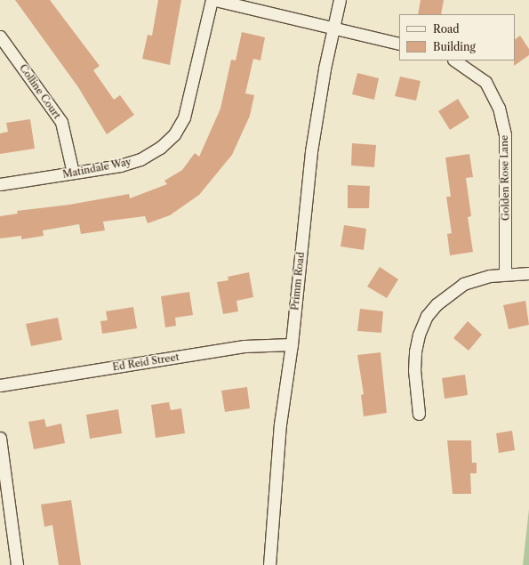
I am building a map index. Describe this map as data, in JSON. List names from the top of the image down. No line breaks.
{"streets":{"street":["Colline Court","Matindale Way","Golden Rose Lane","Primm Road","Ed Reid Street"]},"crossings":[["Colline Court","Matindale Way"],["Primm Road","Ed Reid Street"]],"legend":["Road","Building"]}
